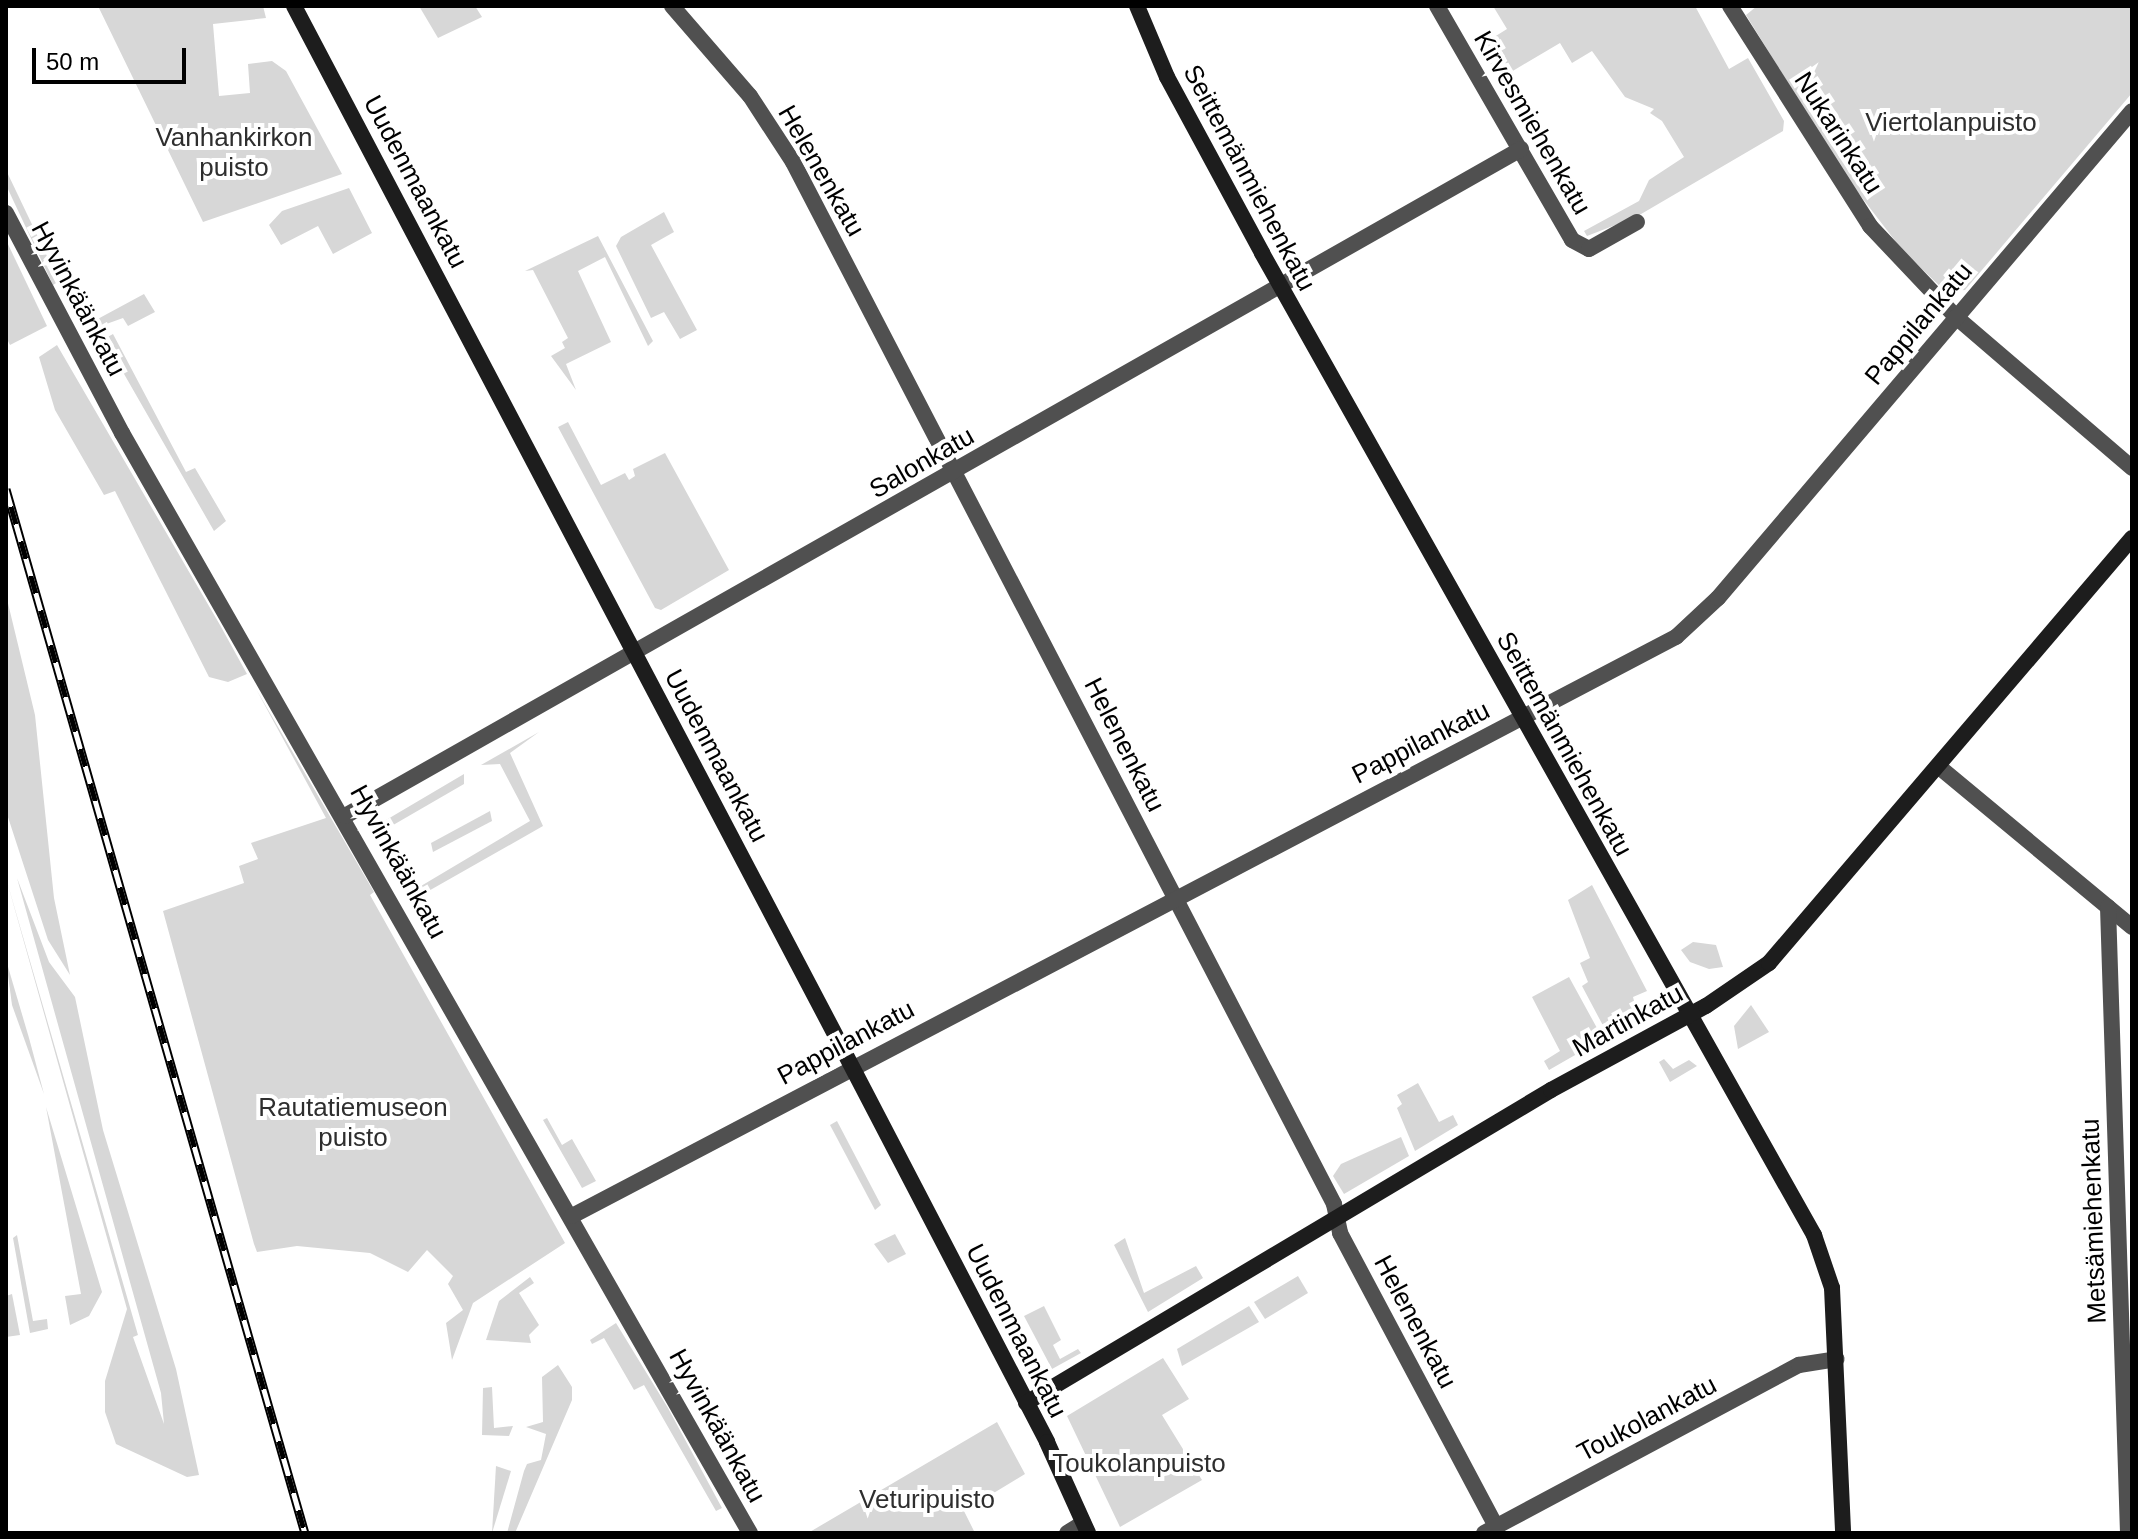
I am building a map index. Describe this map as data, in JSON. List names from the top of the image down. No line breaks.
{"streets":{"street":["Kirvesmiehenkatu","Nukarinkatu","Helenenkatu","Seittemänmiehenkatu","Uudenmaankatu","Hyvinkäänkatu","Pappilankatu","Salonkatu","Martinkatu","Metsämiehenkatu","Toukolankatu"]},"crossings":[["Kirvesmiehenkatu","Salonkatu"],["Nukarinkatu","Pappilankatu"],["Helenenkatu","Pappilankatu"],["Helenenkatu","Salonkatu"],["Helenenkatu","Martinkatu"],["Helenenkatu","Toukolankatu"],["Seittemänmiehenkatu","Pappilankatu"],["Seittemänmiehenkatu","Salonkatu"],["Seittemänmiehenkatu","Martinkatu"],["Seittemänmiehenkatu","Toukolankatu"],["Uudenmaankatu","Pappilankatu"],["Uudenmaankatu","Salonkatu"],["Uudenmaankatu","Martinkatu"],["Hyvinkäänkatu","Pappilankatu"],["Hyvinkäänkatu","Salonkatu"]],"parks":["Viertolanpuisto","Vanhankirkon puisto","Rautatiemuseon puisto","Toukolanpuisto","Veturipuisto"],"scale_bar":"50 m"}
